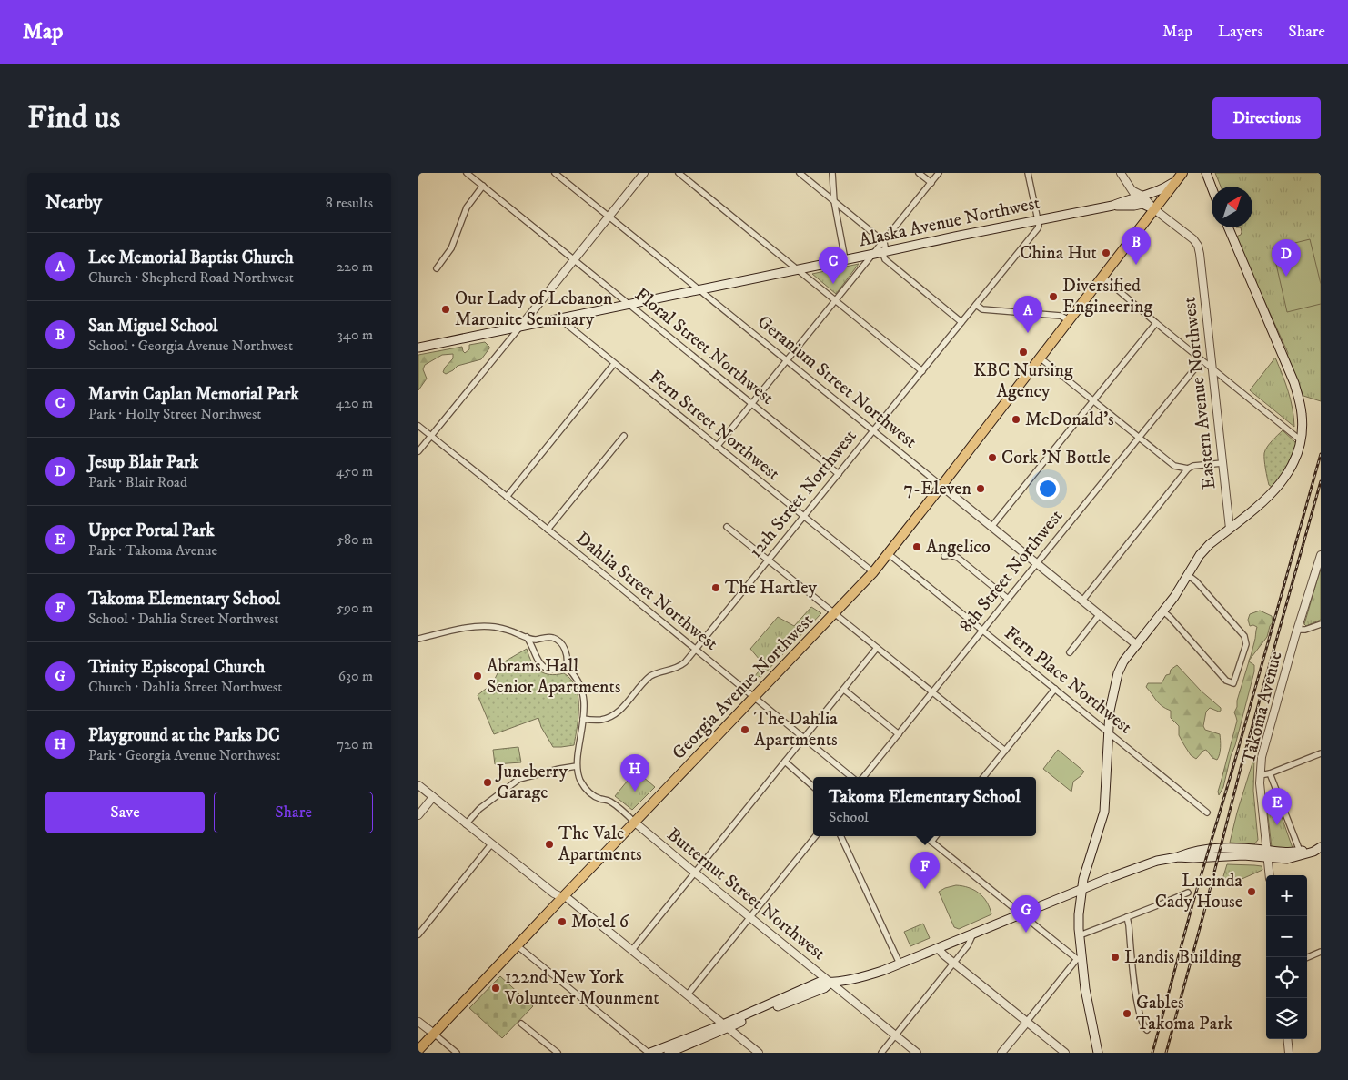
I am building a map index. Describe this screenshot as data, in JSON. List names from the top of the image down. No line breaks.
{"streets":{"highway":["Georgia Avenue Northwest"],"main road":["Alaska Avenue Northwest"],"street":["Floral Street Northwest","Geranium Street Northwest","Eastern Avenue Northwest","Fern Street Northwest","12th Street Northwest","8th Street Northwest","Dahlia Street Northwest","Fern Place Northwest","Takoma Avenue","Butternut Street Northwest"]},"crossings":[["Alaska Avenue Northwest","Floral Street Northwest"],["Alaska Avenue Northwest","Geranium Street Northwest"],["Alaska Avenue Northwest","Fern Street Northwest"],["Alaska Avenue Northwest","12th Street Northwest"],["Alaska Avenue Northwest","Georgia Avenue Northwest"],["Floral Street Northwest","12th Street Northwest"],["Geranium Street Northwest","12th Street Northwest"],["Geranium Street Northwest","8th Street Northwest"],["Geranium Street Northwest","Georgia Avenue Northwest"],["Eastern Avenue Northwest","Georgia Avenue Northwest"],["Fern Street Northwest","12th Street Northwest"],["Fern Street Northwest","Georgia Avenue Northwest"],["12th Street Northwest","Dahlia Street Northwest"],["12th Street Northwest","Butternut Street Northwest"],["8th Street Northwest","Fern Place Northwest"],["Dahlia Street Northwest","Georgia Avenue Northwest"],["Fern Place Northwest","Georgia Avenue Northwest"],["Georgia Avenue Northwest","Butternut Street Northwest"]],"places":["China Hut","Diversified Engineering","Our Lady of Lebanon Maronite Seminary","KBC Nursing Agency","McDonald's","Cork 'N Bottle","7-Eleven","Angelico","The Hartley","Abrams Hall Senior Apartments","The Dahlia Apartments","Juneberry Garage","The Vale Apartments","Lucinda Cady House","Motel 6","Landis Building","122nd New York Volunteer Mounment","Gables Takoma Park"],"north":"top right","page":{"header":"Map","nav":["Map","Layers","Share"],"buttons":["Directions",["Save","Share"]],"title":"Find us","heading":["Nearby","8 results"],"pins":["B","D","C","A","H","E","F","G"],"list":[{"mark":"A","name":"Lee Memorial Baptist Church","note":"Church · Shepherd Road Northwest","value":"220 m"},{"mark":"B","name":"San Miguel School","note":"School · Georgia Avenue Northwest","value":"340 m"},{"mark":"C","name":"Marvin Caplan Memorial Park","note":"Park · Holly Street Northwest","value":"420 m"},{"mark":"D","name":"Jesup Blair Park","note":"Park · Blair Road","value":"450 m"},{"mark":"E","name":"Upper Portal Park","note":"Park · Takoma Avenue","value":"580 m"},{"mark":"F","name":"Takoma Elementary School","note":"School · Dahlia Street Northwest","value":"590 m"},{"mark":"G","name":"Trinity Episcopal Church","note":"Church · Dahlia Street Northwest","value":"630 m"},{"mark":"H","name":"Playground at the Parks DC","note":"Park · Georgia Avenue Northwest","value":"720 m"}],"popup":["Takoma Elementary School","School"],"map_buttons":["+","−"]}}
